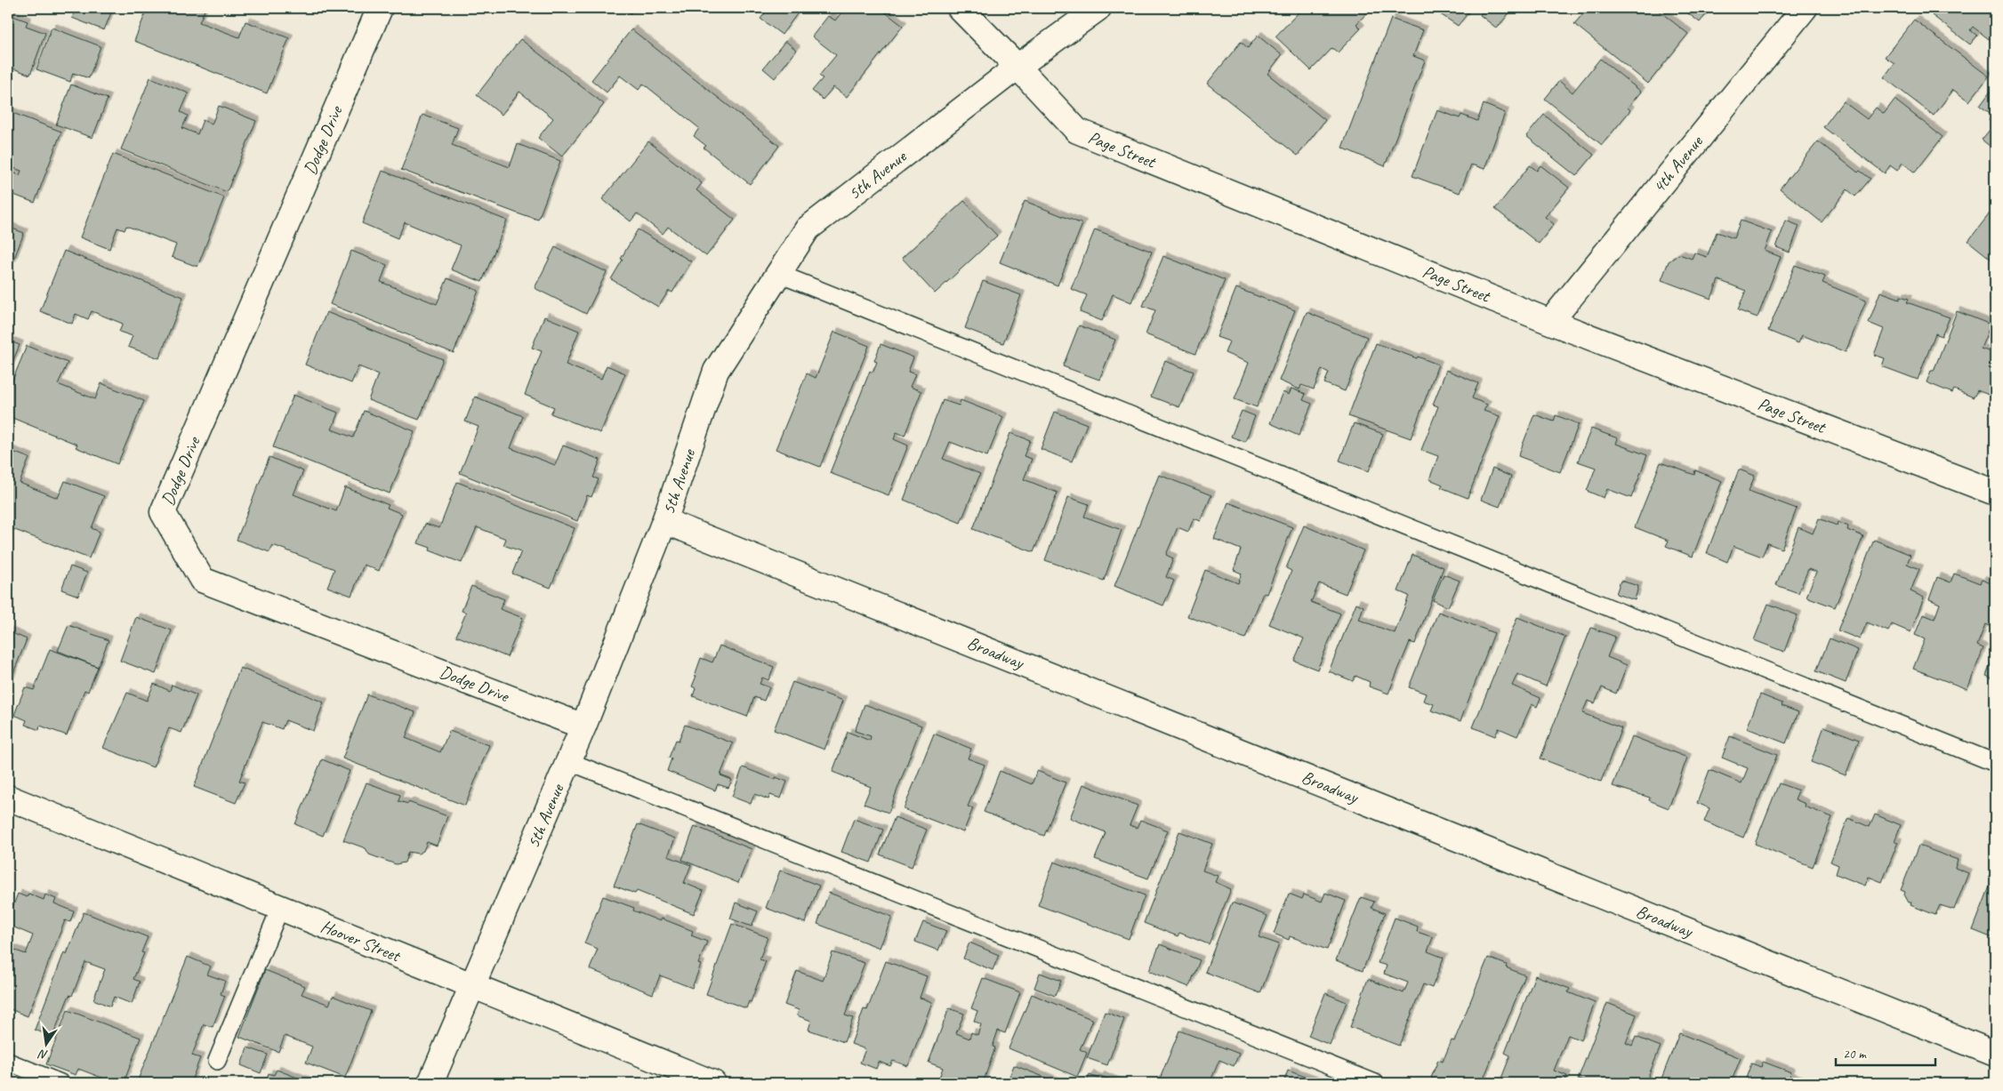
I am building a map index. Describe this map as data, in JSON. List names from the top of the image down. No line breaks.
{"streets":{"street":["Dodge Drive","Page Street","4th Avenue","5th Avenue","Broadway","Hoover Street"]},"crossings":[["Dodge Drive","5th Avenue"],["Page Street","4th Avenue"],["Page Street","5th Avenue"],["5th Avenue","Broadway"],["5th Avenue","Hoover Street"]],"scale_bar":"20 m","north":"bottom"}
